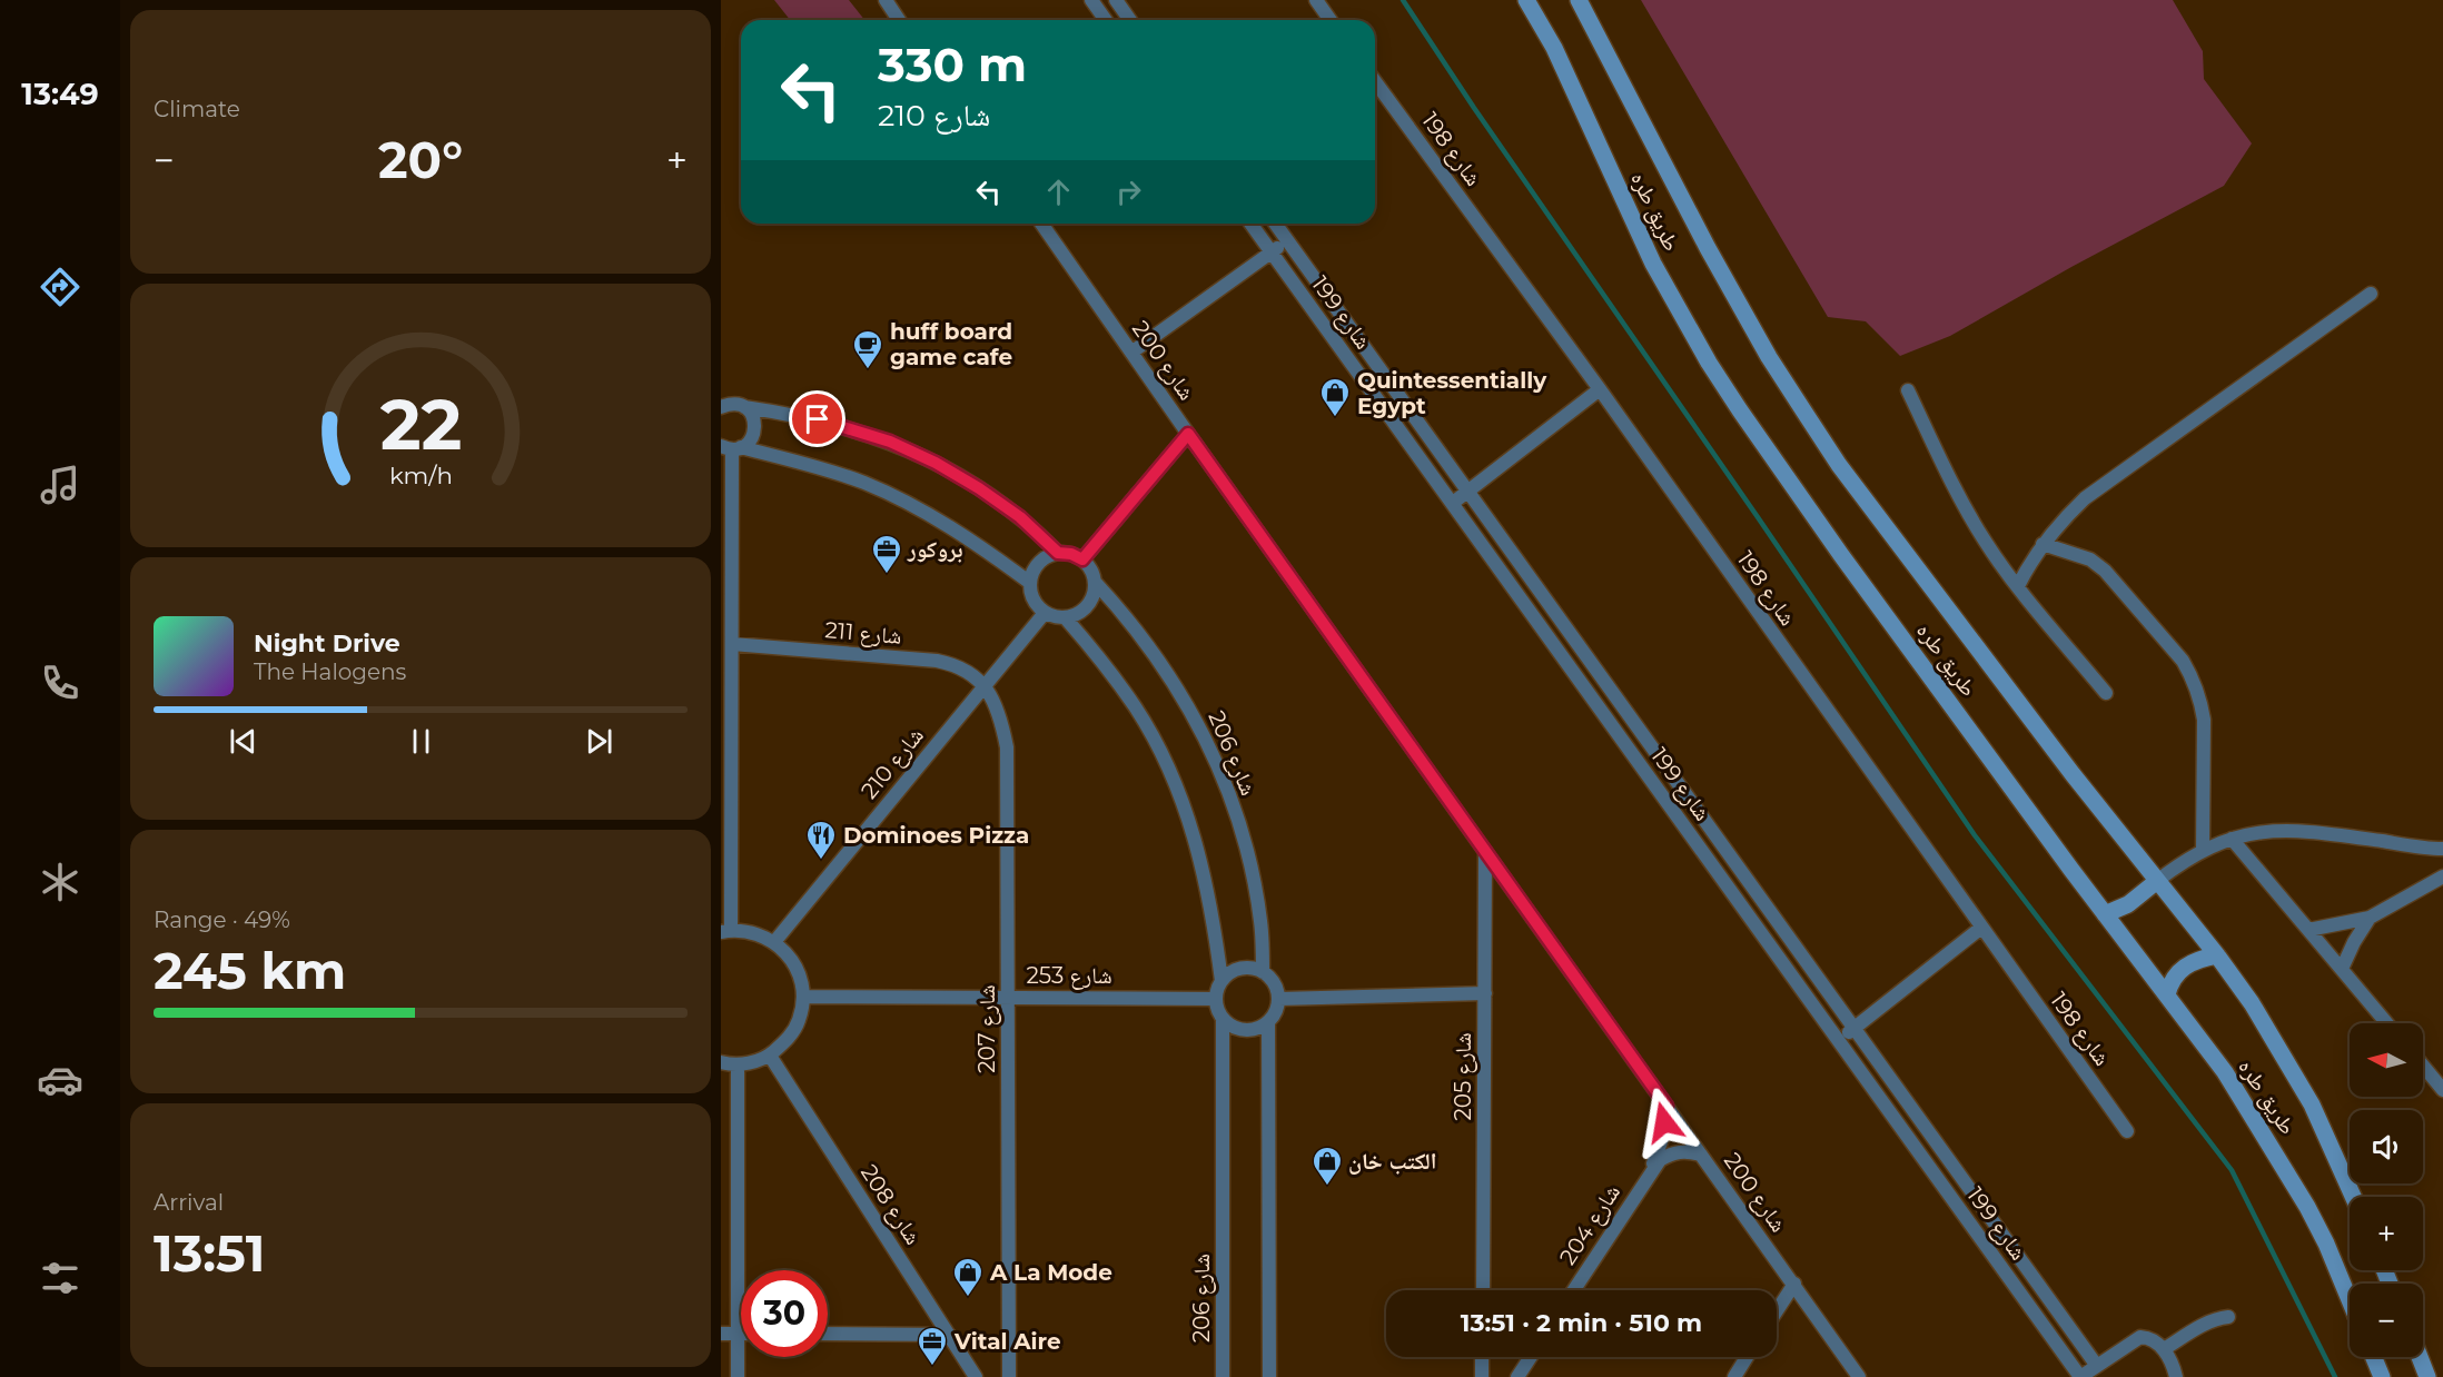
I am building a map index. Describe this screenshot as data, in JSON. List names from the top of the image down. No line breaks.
{"streets":{"main road":["طريق طره"],"street":["شارع 198","شارع 199","شارع 200","شارع 211","شارع 206","شارع 210","شارع 253","شارع 207","شارع 205","شارع 208","شارع 204"]},"crossings":[["شارع 200","شارع 205"],["شارع 200","شارع 204"],["شارع 211","شارع 210"],["شارع 211","شارع 207"],["شارع 206","شارع 210"],["شارع 206","شارع 253"],["شارع 210","شارع 207"],["شارع 253","شارع 207"]],"places":{"cafe":["huff board game cafe"],"shop":["Quintessentially Egypt","الكتب خان","A La Mode"],"office":["بروكور","Vital Aire"],"restaurant":["Dominoes Pizza"]},"north":"left","page":{"tabs":"13:49","tile":["Climate",["Range · 49%","245 km"],["Arrival","13:51"]],"turn":["330 m","شارع 210"],"heat":["−","20°","+"],"song":["Night Drive","The Halogens"],"map_buttons":["+","−"],"limit":"30","trip":"13:51 · 2 min · 510 m","gauge":["22","km/h"]}}
